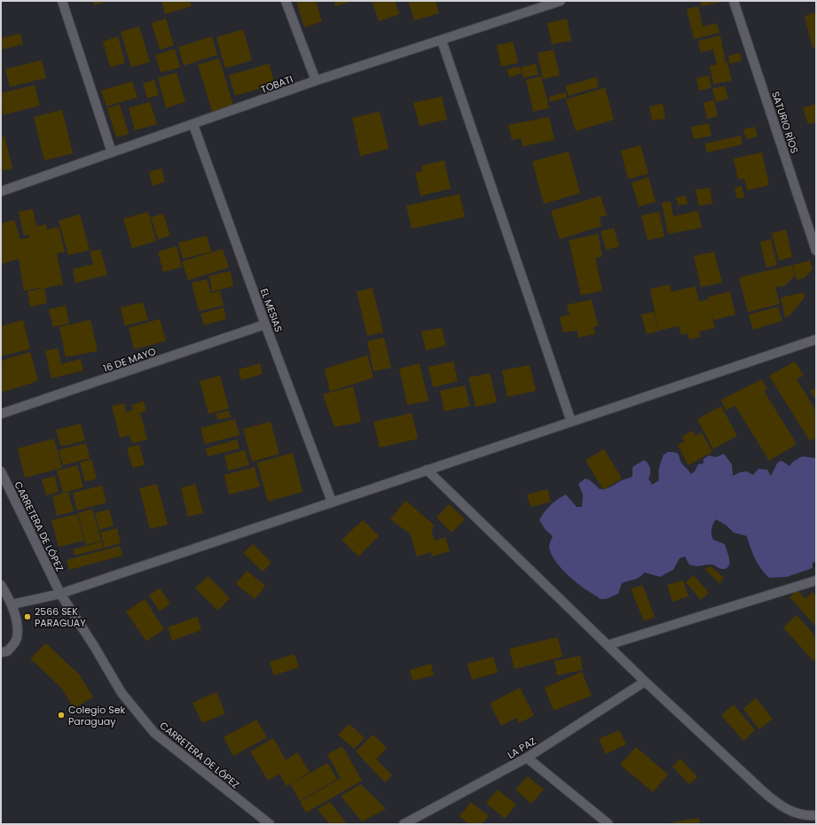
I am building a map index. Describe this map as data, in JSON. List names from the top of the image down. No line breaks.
{"streets":{"street":["TOBATI","SATURIO RÍOS","EL MESIAS","16 DE MAYO","CARRETERA DE LÓPEZ","LA PAZ"]},"crossings":[["TOBATI","EL MESIAS"],["EL MESIAS","16 DE MAYO"]],"places":["2566 SEK PARAGUAY","Colegio Sek Paraguay"]}
